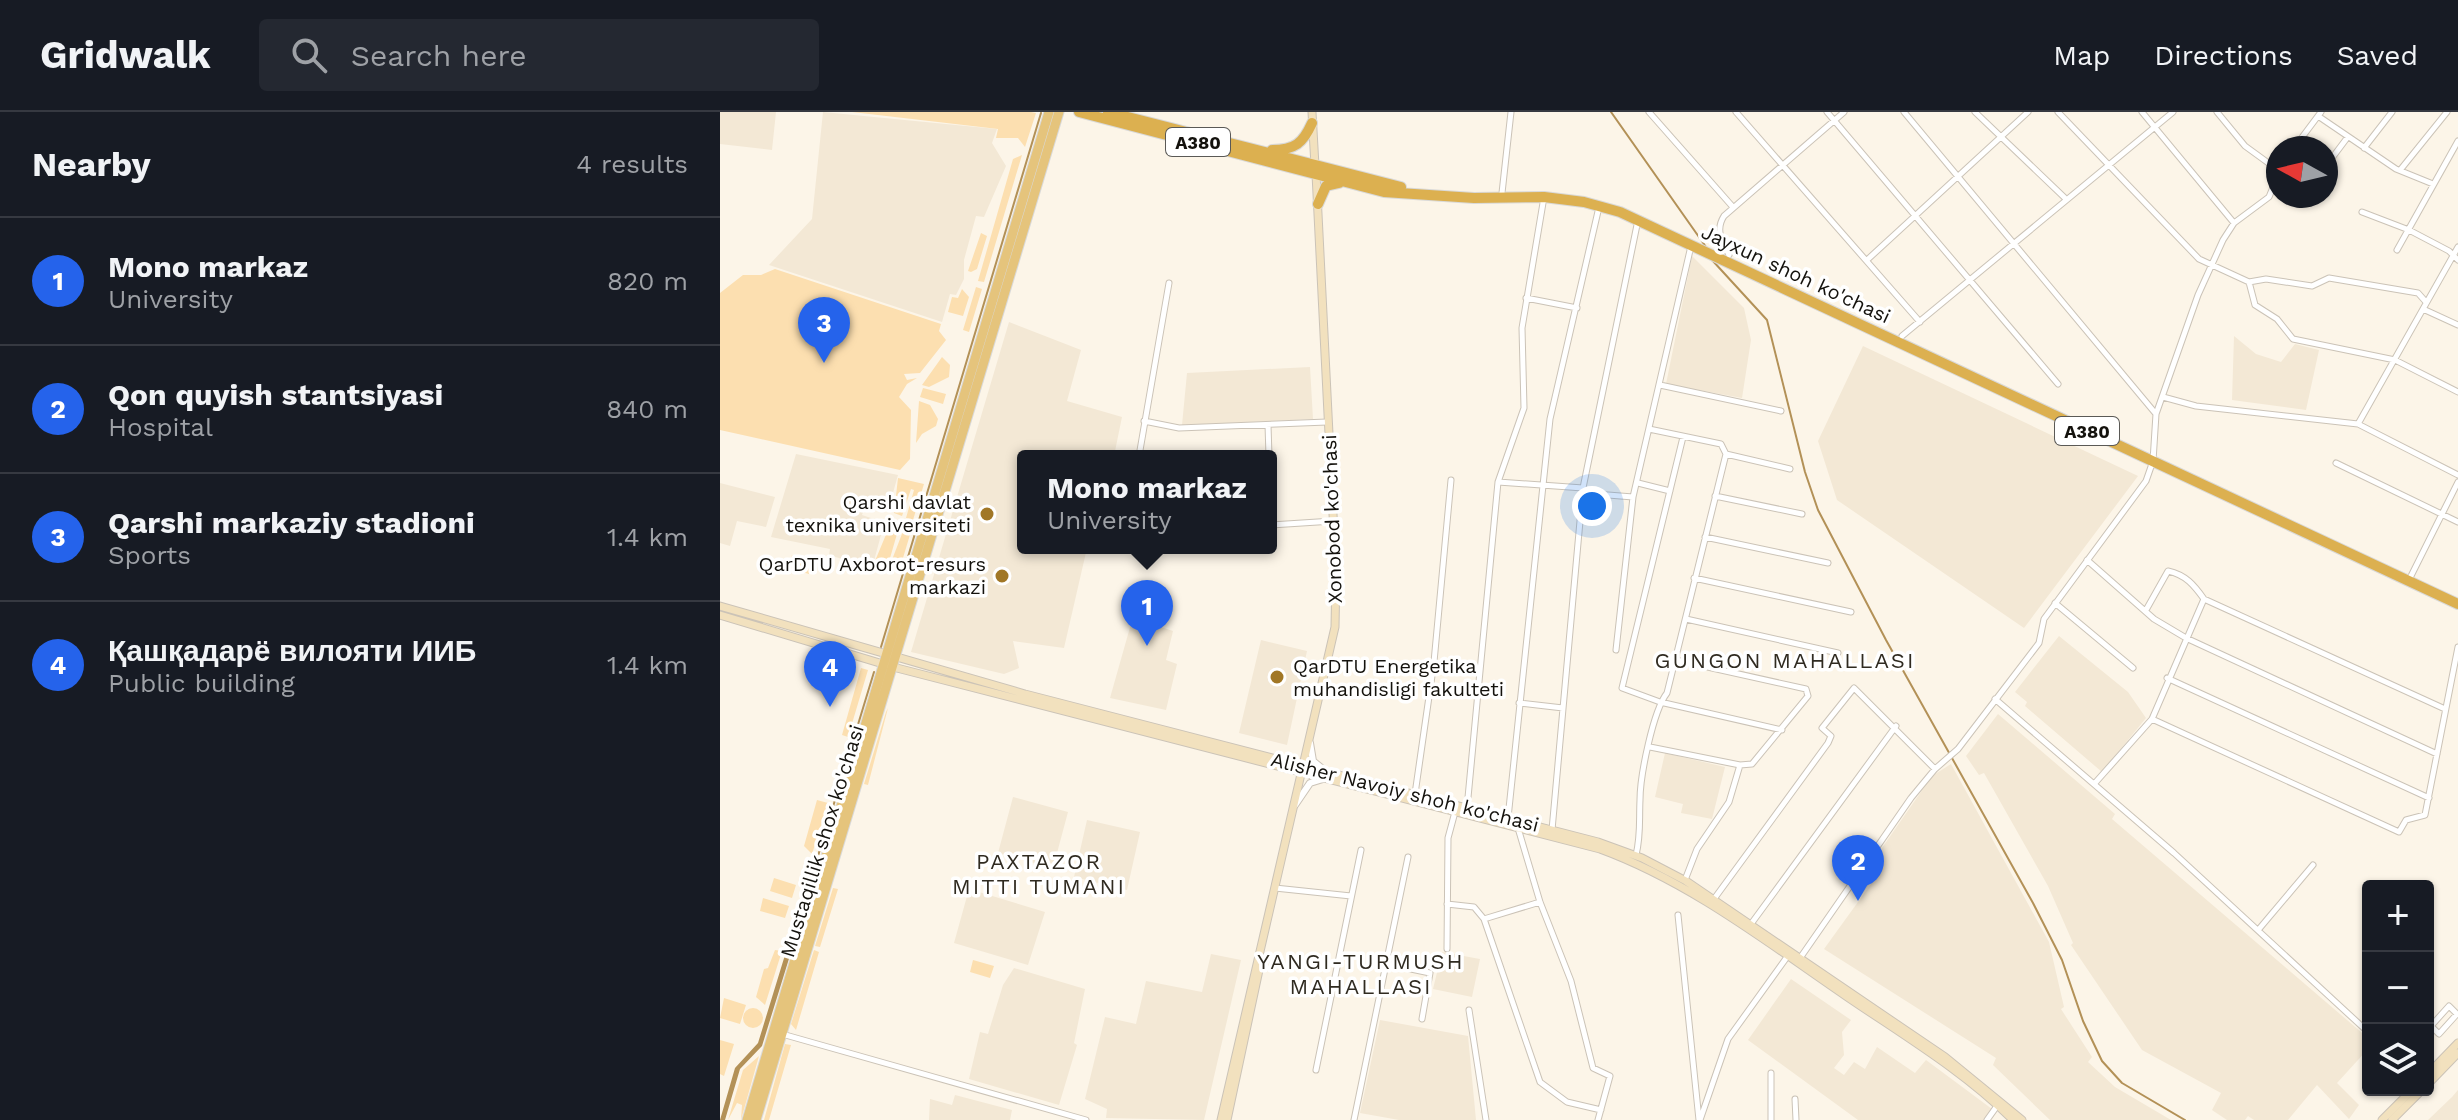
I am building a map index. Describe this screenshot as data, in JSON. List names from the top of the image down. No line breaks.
{"streets":{"highway":["A380","Jayxun shoh ko'chasi"],"main road":["Xonobod ko'chasi","Alisher Navoiy shoh ko'chasi","Mustaqillik shox ko'chasi"]},"crossings":[["Jayxun shoh ko'chasi","Xonobod ko'chasi"],["Xonobod ko'chasi","Alisher Navoiy shoh ko'chasi"],["Alisher Navoiy shoh ko'chasi","Mustaqillik shox ko'chasi"]],"districts":["GUNGON MAHALLASI","PAXTAZOR MITTI TUMANI","YANGI-TURMUSH MAHALLASI"],"places":["Qarshi davlat texnika universiteti","QarDTU Axborot-resurs markazi","QarDTU Energetika muhandisligi fakulteti"],"north":"left","page":{"header":"Gridwalk","search":"Search here","nav":["Map","Directions","Saved"],"heading":["Nearby","4 results"],"list":[{"mark":"1","name":"Mono markaz","note":"University","value":"820 m"},{"mark":"2","name":"Qon quyish stantsiyasi","note":"Hospital","value":"840 m"},{"mark":"3","name":"Qarshi markaziy stadioni","note":"Sports","value":"1.4 km"},{"mark":"4","name":"Қашқадарё вилояти ИИБ","note":"Public building","value":"1.4 km"}],"pins":["3","1","4","2"],"popup":["Mono markaz","University"],"map_buttons":["+","−"]}}
